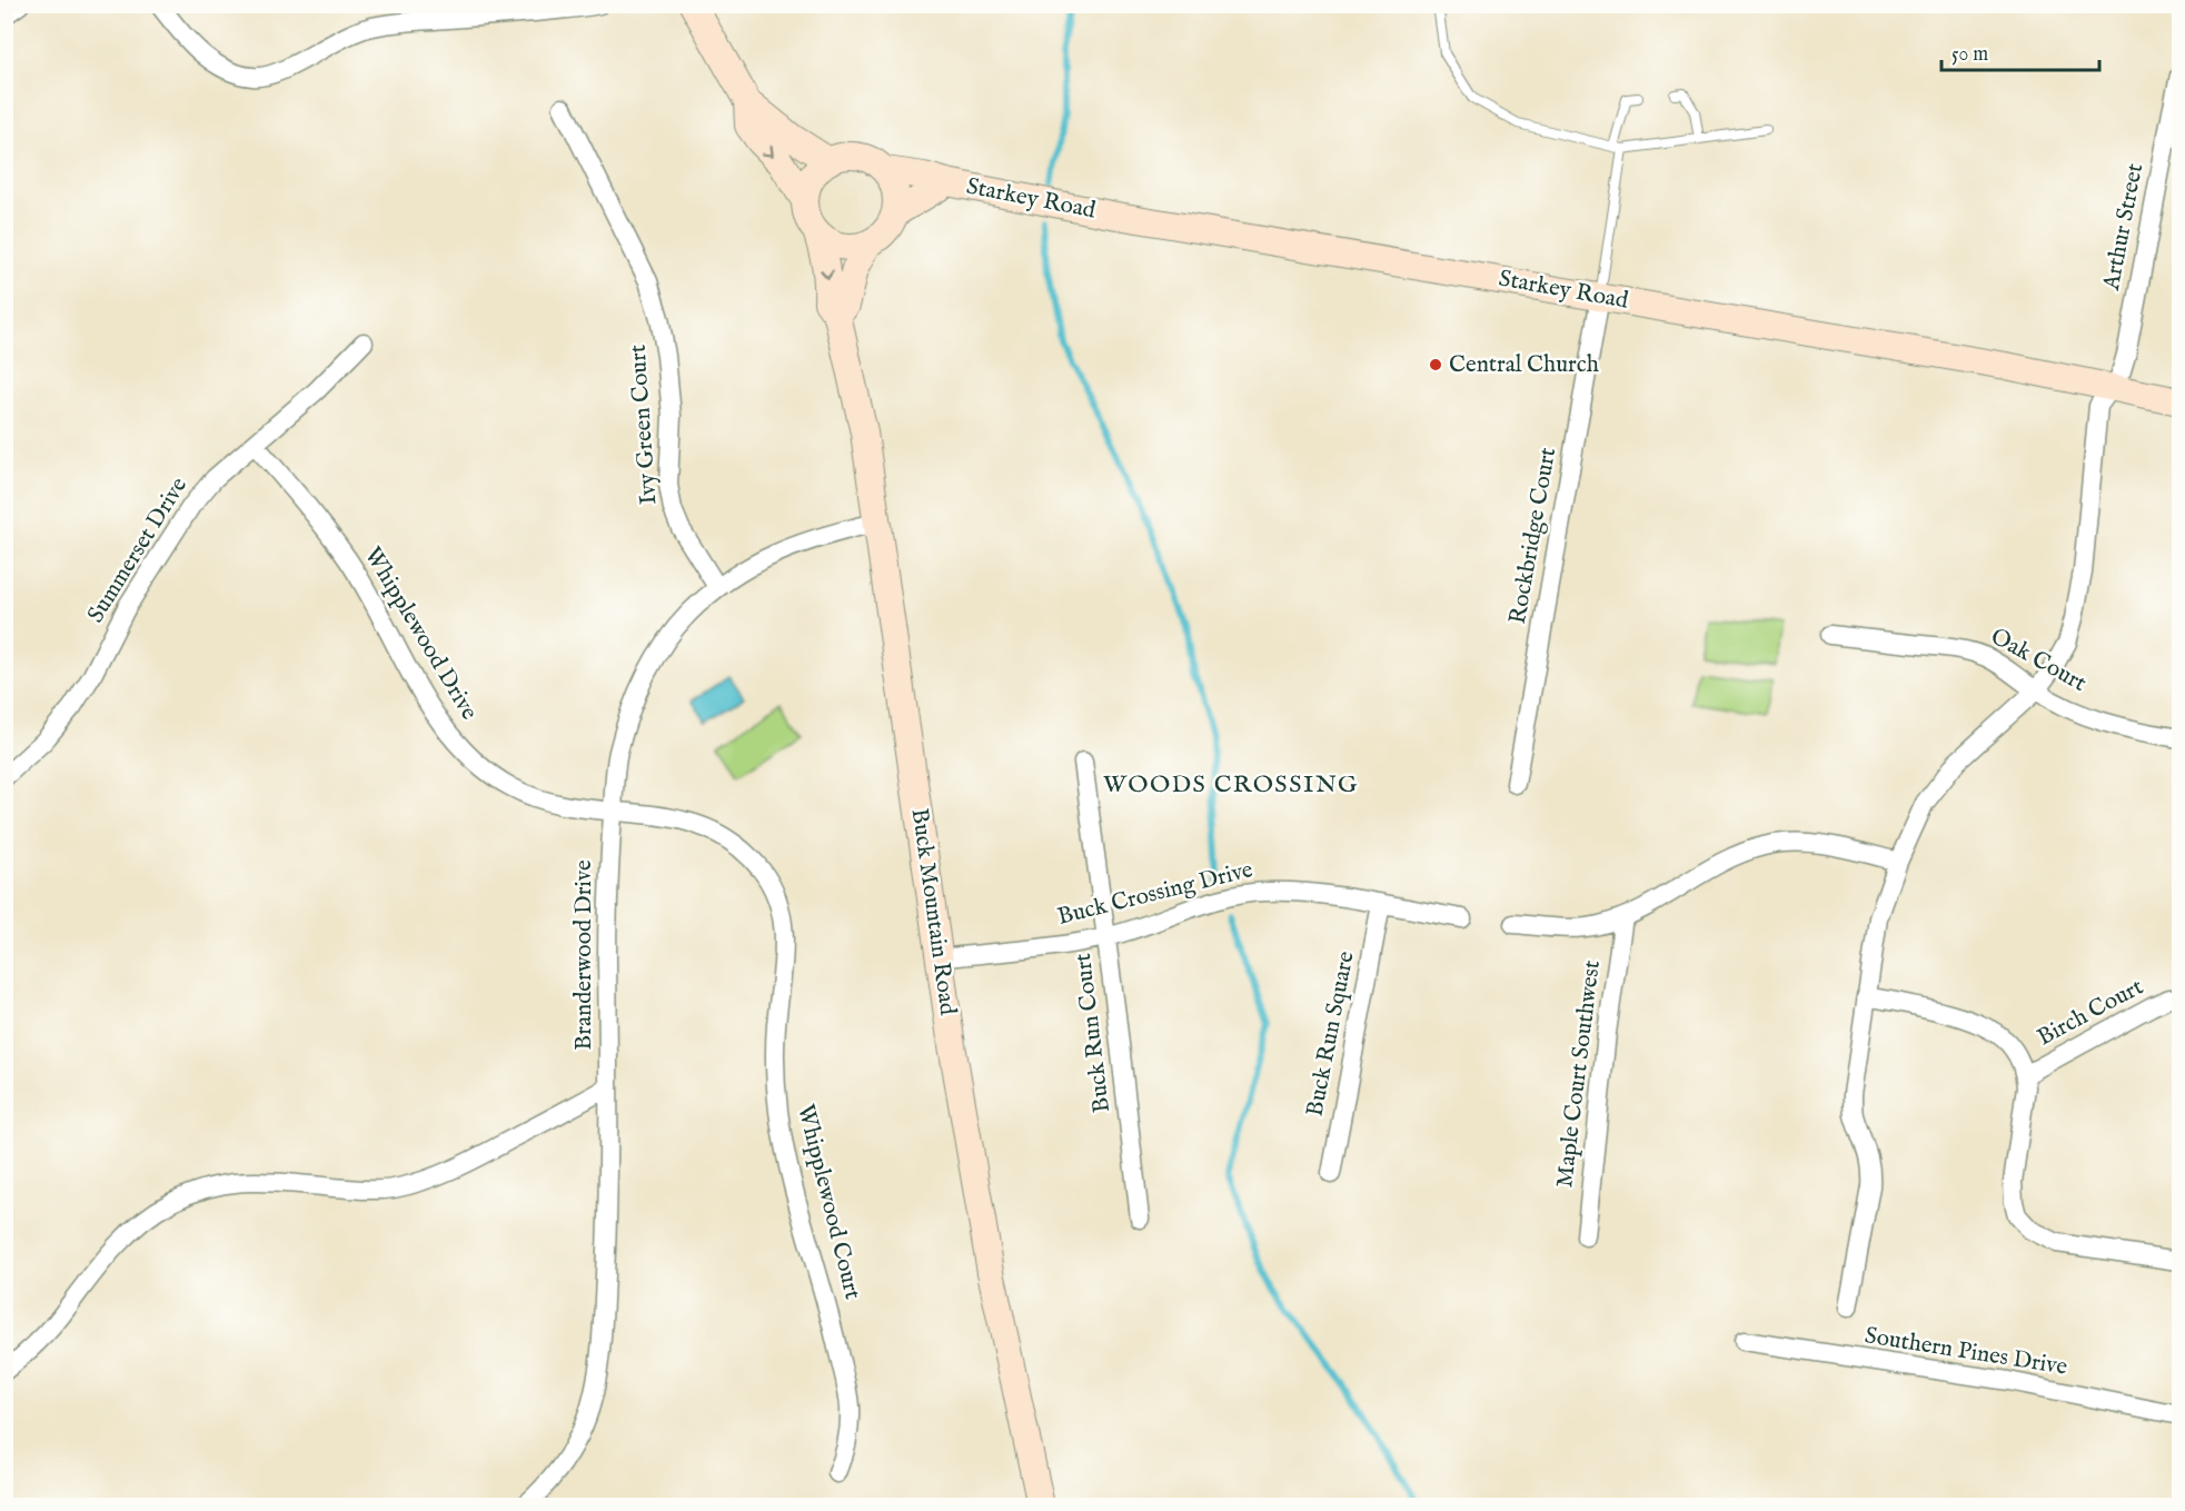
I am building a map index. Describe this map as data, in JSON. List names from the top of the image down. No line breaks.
{"streets":{"main road":["Starkey Road","Buck Mountain Road"],"street":["Arthur Street","Ivy Green Court","Rockbridge Court","Summerset Drive","Whipplewood Drive","Oak Court","Buck Crossing Drive","Branderwood Drive","Birch Court","Buck Run Court","Buck Run Square","Maple Court Southwest","Whipplewood Court","Southern Pines Drive"]},"crossings":[["Starkey Road","Arthur Street"],["Starkey Road","Rockbridge Court"],["Starkey Road","Buck Mountain Road"],["Arthur Street","Oak Court"],["Ivy Green Court","Branderwood Drive"],["Summerset Drive","Whipplewood Drive"],["Whipplewood Drive","Branderwood Drive"],["Whipplewood Drive","Whipplewood Court"],["Buck Crossing Drive","Buck Mountain Road"],["Buck Crossing Drive","Buck Run Court"],["Buck Crossing Drive","Buck Run Square"],["Buck Mountain Road","Branderwood Drive"],["Branderwood Drive","Whipplewood Court"]],"districts":["WOODS CROSSING"],"places":["Central Church"],"scale_bar":"50 m"}
